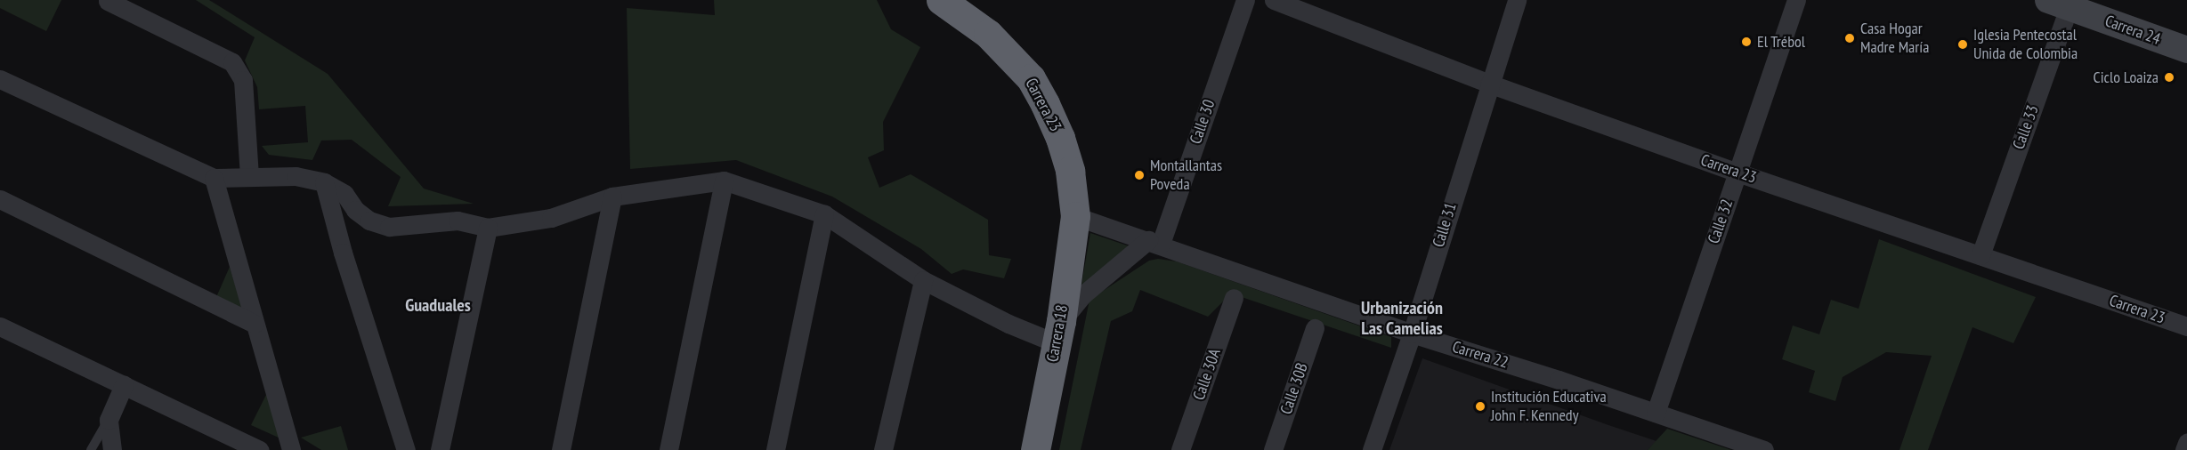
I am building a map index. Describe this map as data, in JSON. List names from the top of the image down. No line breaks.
{"streets":{"highway":["Carrera 23","Carrera 18"],"main road":["Carrera 24"],"street":["Calle 30","Calle 33","Calle 32","Calle 31","Carrera 22","Calle 30A","Calle 30B"]},"crossings":[["Carrera 24","Calle 33"],["Carrera 23","Calle 33"],["Carrera 23","Calle 32"],["Carrera 23","Calle 31"],["Carrera 23","Carrera 18"],["Carrera 23","Carrera 22"],["Calle 30","Carrera 22"],["Calle 32","Carrera 22"],["Calle 31","Carrera 22"],["Carrera 18","Carrera 22"]],"districts":["Guaduales","Urbanización Las Camelias"],"places":["Casa Hogar Madre María","El Trébol","Iglesia Pentecostal Unida de Colombia","Ciclo Loaiza","Montallantas Poveda","Institución Educativa John F. Kennedy"]}
